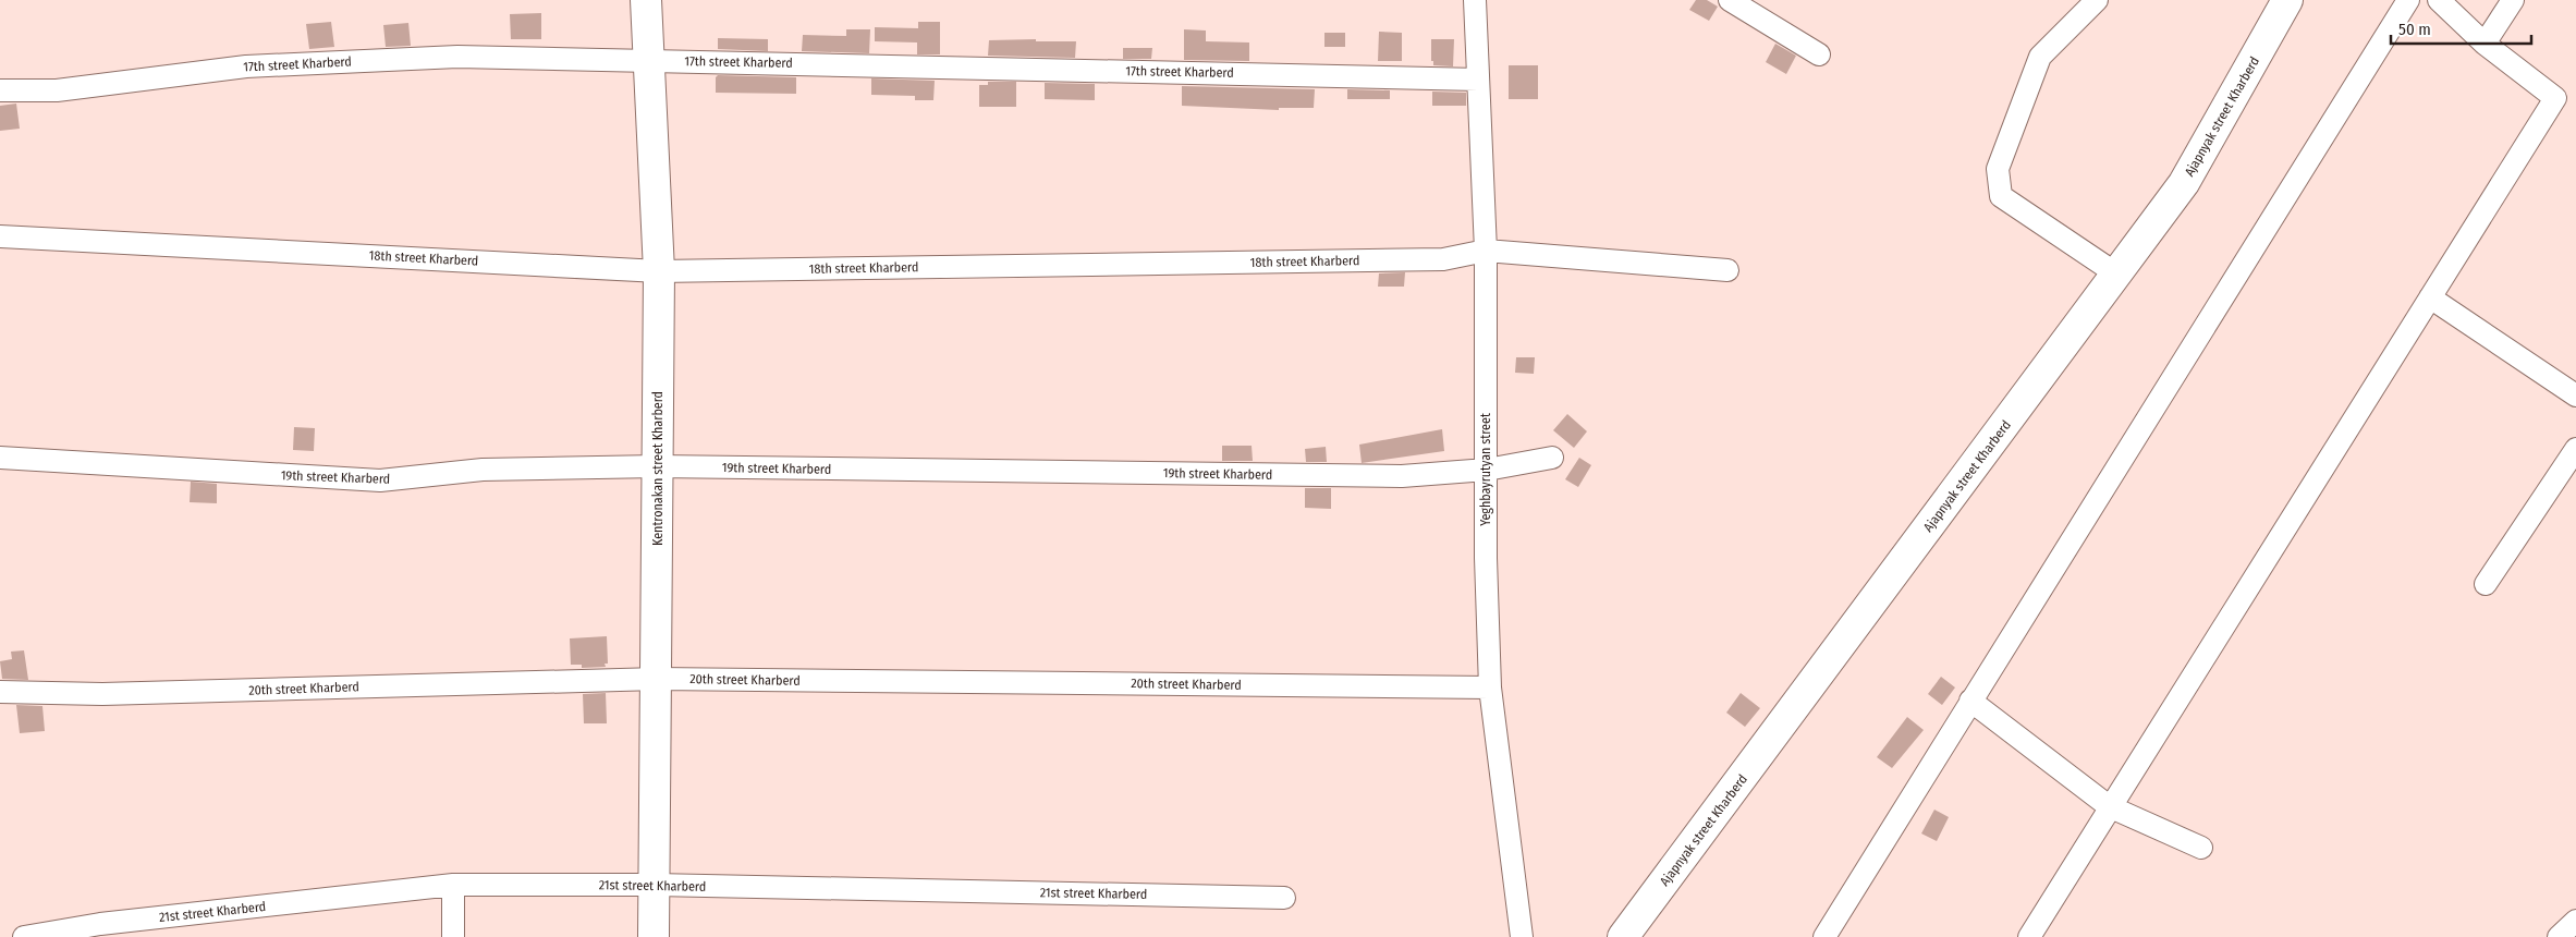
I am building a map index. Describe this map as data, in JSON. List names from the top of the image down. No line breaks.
{"streets":{"street":["17th street Kharberd","Ajapnyak street Kharberd","18th street Kharberd","Kentronakan street Kharberd","19th street Kharberd","Yeghbayrutyan street","20th street Kharberd","21st street Kharberd"]},"crossings":[["17th street Kharberd","Kentronakan street Kharberd"],["17th street Kharberd","Yeghbayrutyan street"],["18th street Kharberd","Kentronakan street Kharberd"],["18th street Kharberd","Yeghbayrutyan street"],["Kentronakan street Kharberd","19th street Kharberd"],["Kentronakan street Kharberd","20th street Kharberd"],["Kentronakan street Kharberd","21st street Kharberd"],["19th street Kharberd","Yeghbayrutyan street"],["Yeghbayrutyan street","20th street Kharberd"]],"scale_bar":"50 m"}
